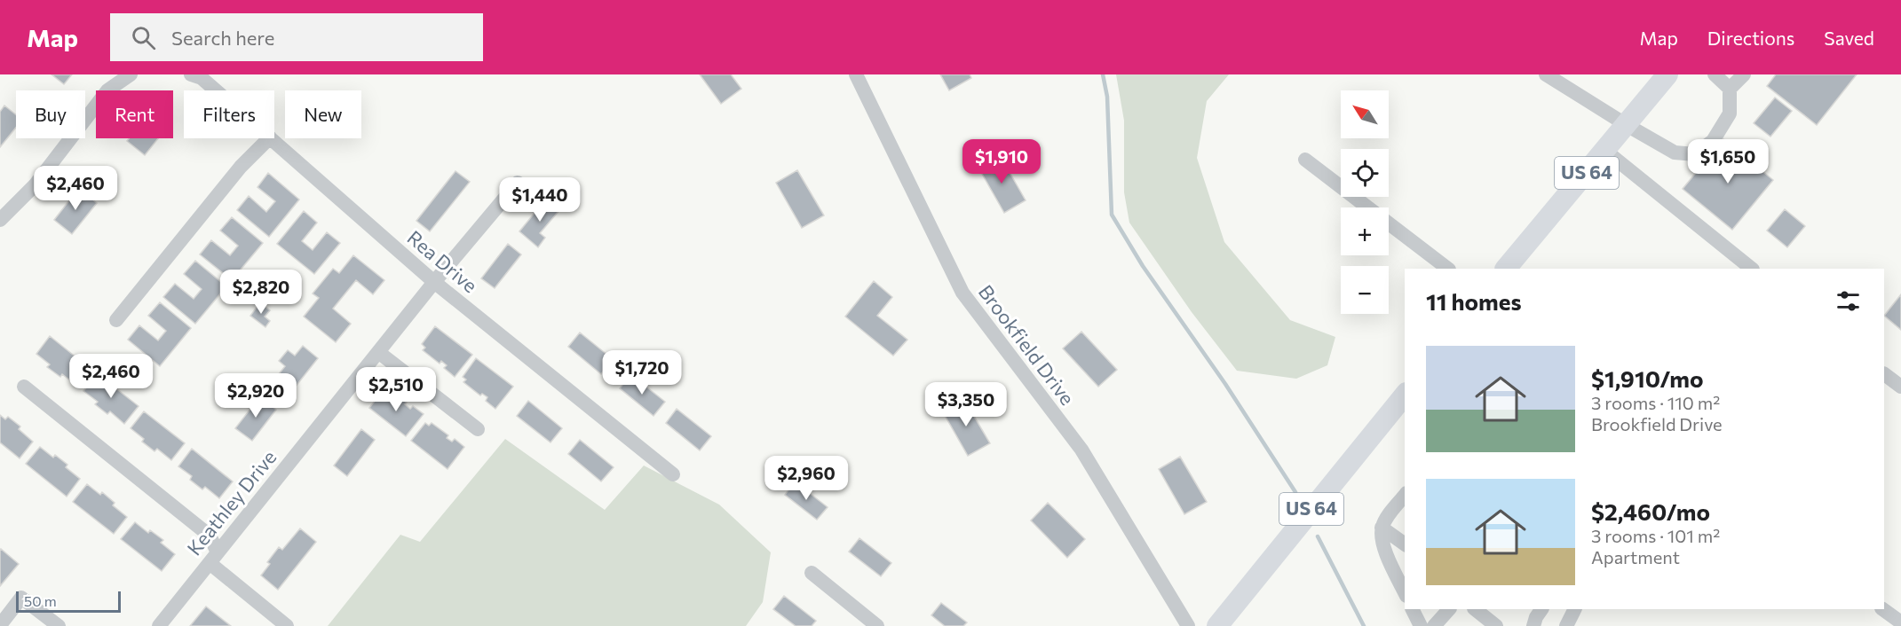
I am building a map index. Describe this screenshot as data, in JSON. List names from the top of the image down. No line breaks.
{"streets":{"highway":["US 64"],"street":["Rea Drive","Brookfield Drive","Keathley Drive"]},"crossings":[["Rea Drive","Keathley Drive"]],"scale_bar":"50 m","north":"top left","page":{"header":"Map","search":"Search here","nav":["Map","Directions","Saved"],"map_buttons":["+","−"],"chip":["Buy","Rent","Filters","New"],"price":["$1,910","$1,650","$2,460","$1,440","$2,820","$1,720","$2,460","$2,510","$2,920","$3,350","$2,960"],"heading":"11 homes","list":[{"name":"$1,910/mo","note":"3 rooms · 110 m² · Brookfield Drive"},{"name":"$2,460/mo","note":"3 rooms · 101 m² · Apartment"}],"scale":"50 m"}}
